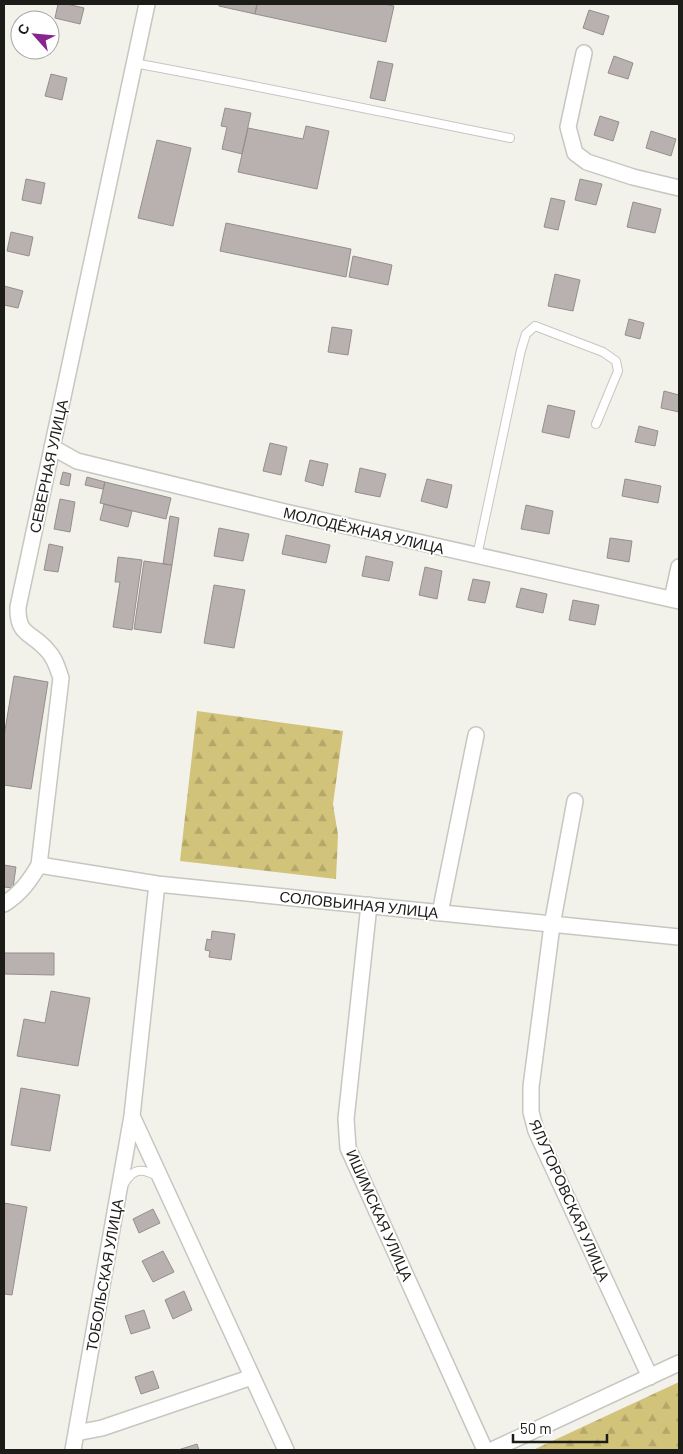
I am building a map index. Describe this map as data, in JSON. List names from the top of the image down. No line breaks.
{"streets":{"street":["СЕВЕРНАЯ УЛИЦА","МОЛОДЁЖНАЯ УЛИЦА","СОЛОВЬИНАЯ УЛИЦА","ЯЛУТОРОВСКАЯ УЛИЦА","ИШИМСКАЯ УЛИЦА","ТОБОЛЬСКАЯ УЛИЦА"]},"crossings":[["СЕВЕРНАЯ УЛИЦА","МОЛОДЁЖНАЯ УЛИЦА"],["СЕВЕРНАЯ УЛИЦА","СОЛОВЬИНАЯ УЛИЦА"],["СОЛОВЬИНАЯ УЛИЦА","ЯЛУТОРОВСКАЯ УЛИЦА"],["СОЛОВЬИНАЯ УЛИЦА","ИШИМСКАЯ УЛИЦА"],["СОЛОВЬИНАЯ УЛИЦА","ТОБОЛЬСКАЯ УЛИЦА"]],"scale_bar":"50 m","north":"top left"}
